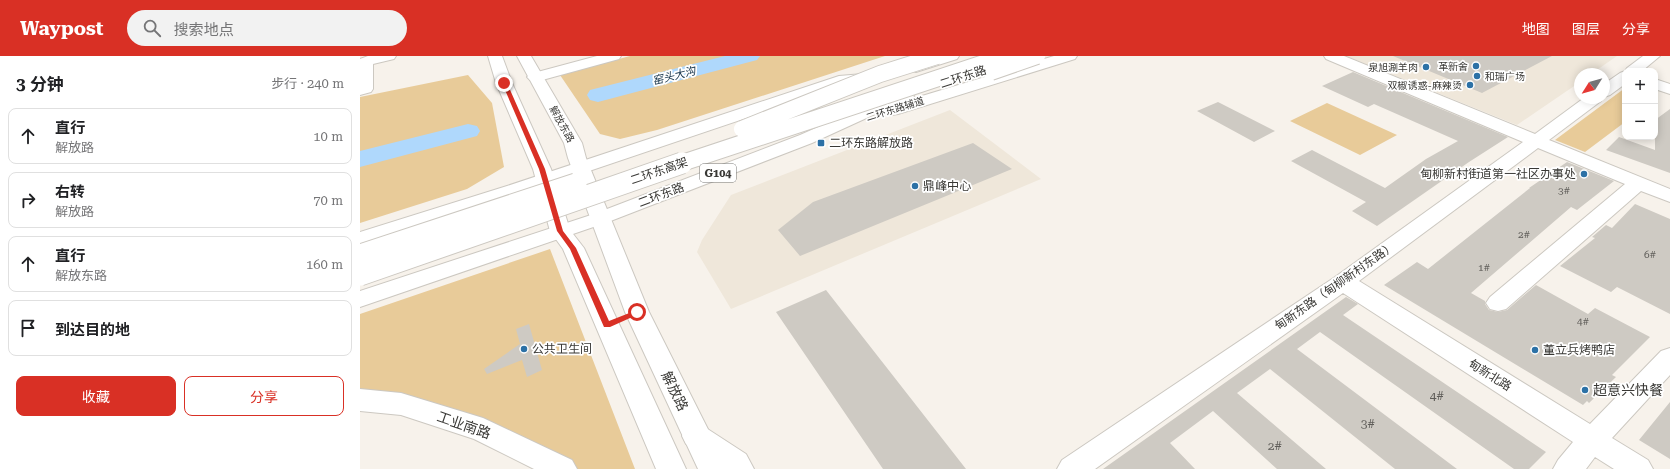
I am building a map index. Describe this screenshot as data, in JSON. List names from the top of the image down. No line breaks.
{"streets":{"main road":["二环东路","二环东路辅道","解放东路","二环东高架","G104","甸新东路（甸柳新村东路）","甸新北路","解放路","工业南路"]},"crossings":[["二环东路","二环东路辅道"],["二环东路","解放东路"],["二环东路","解放路"],["解放东路","解放路"],["甸新东路（甸柳新村东路）","甸新北路"]],"water":["窑头大沟"],"places":{"other":["革新舍","泉旭涮羊肉","和瑞广场","双椒诱惑-麻辣烫","甸柳新村街道第一社区办事处","鼎峰中心","公共卫生间","董立兵烤鸭店","超意兴快餐"],"transit":["二环东路解放路"]},"house_numbers":["3#","2#","6#","1#","4#","4#","3#","2#"],"north":"bottom left","page":{"header":"Waypost","search":"搜索地点","nav":["地图","图层","分享"],"heading":["3 分钟","步行 · 240 m"],"map_buttons":["+","−"],"list":[["直行","解放路","10 m"],["右转","解放路","70 m"],["直行","解放东路","160 m"],"到达目的地"],"buttons":["收藏","分享"]}}
